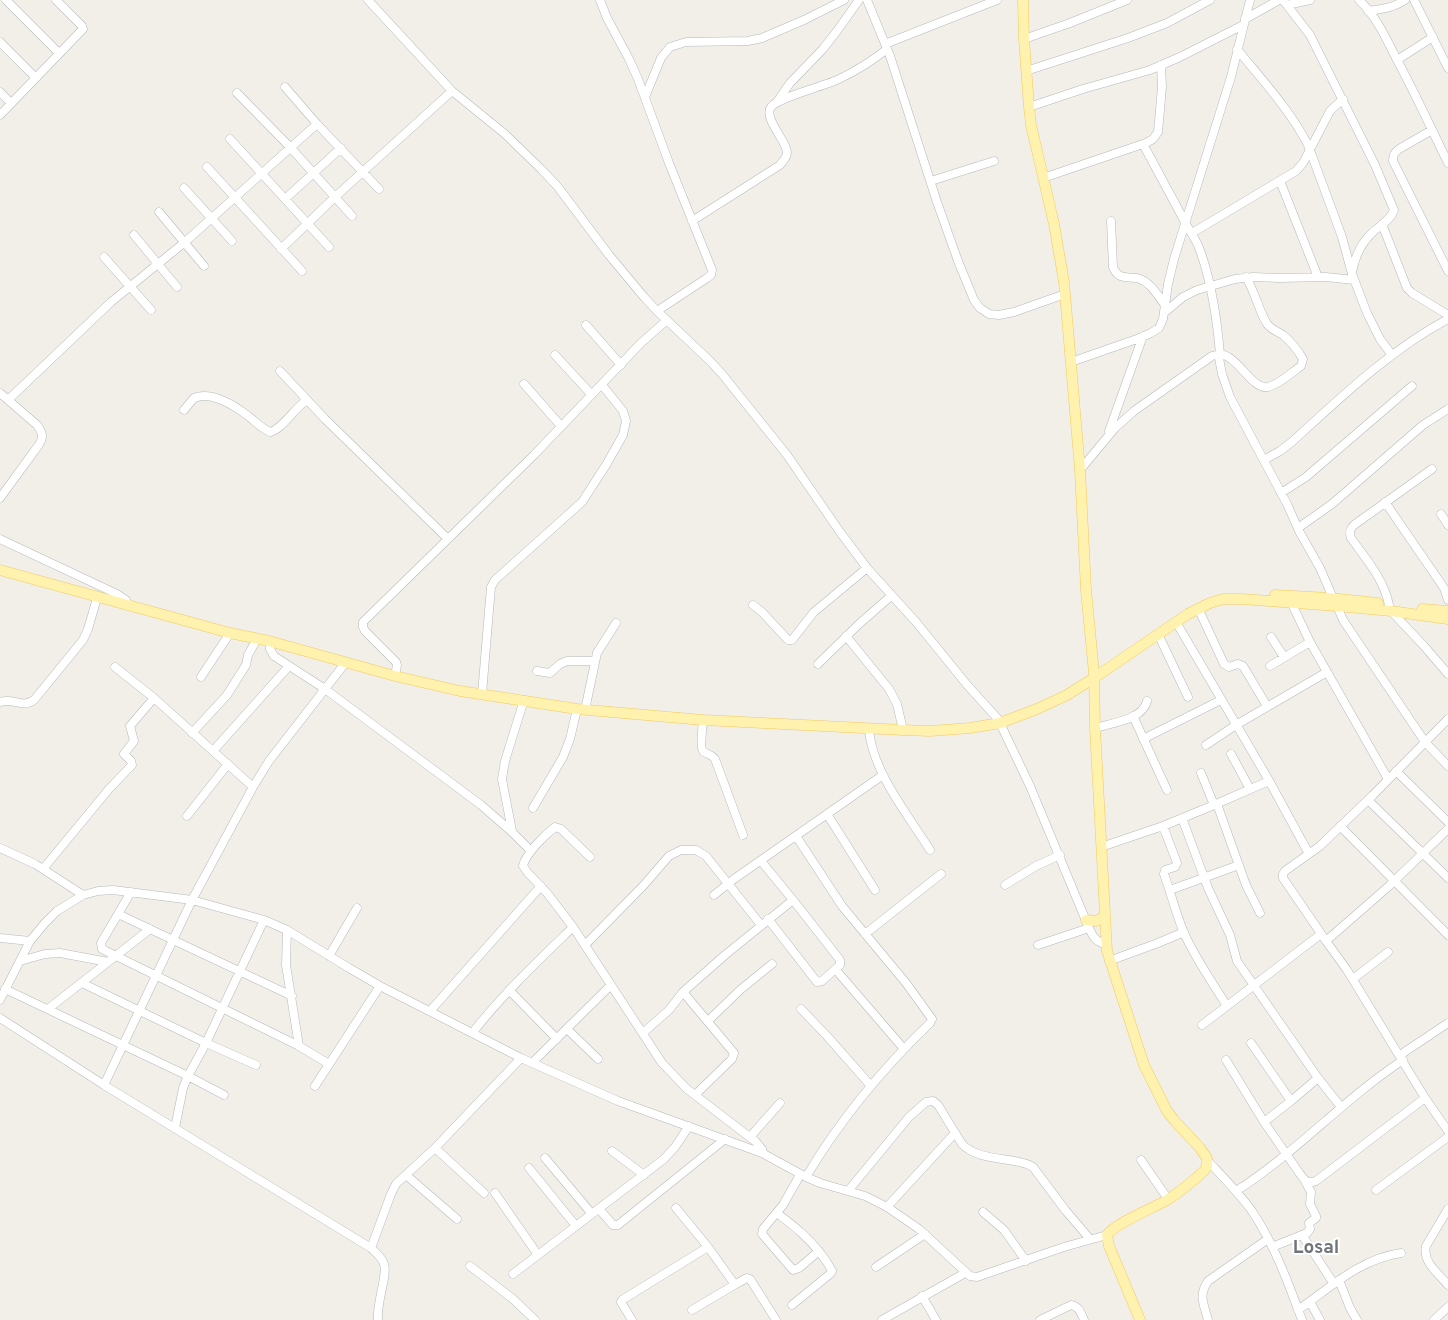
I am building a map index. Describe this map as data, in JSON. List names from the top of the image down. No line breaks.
{"districts":["Losal"]}
